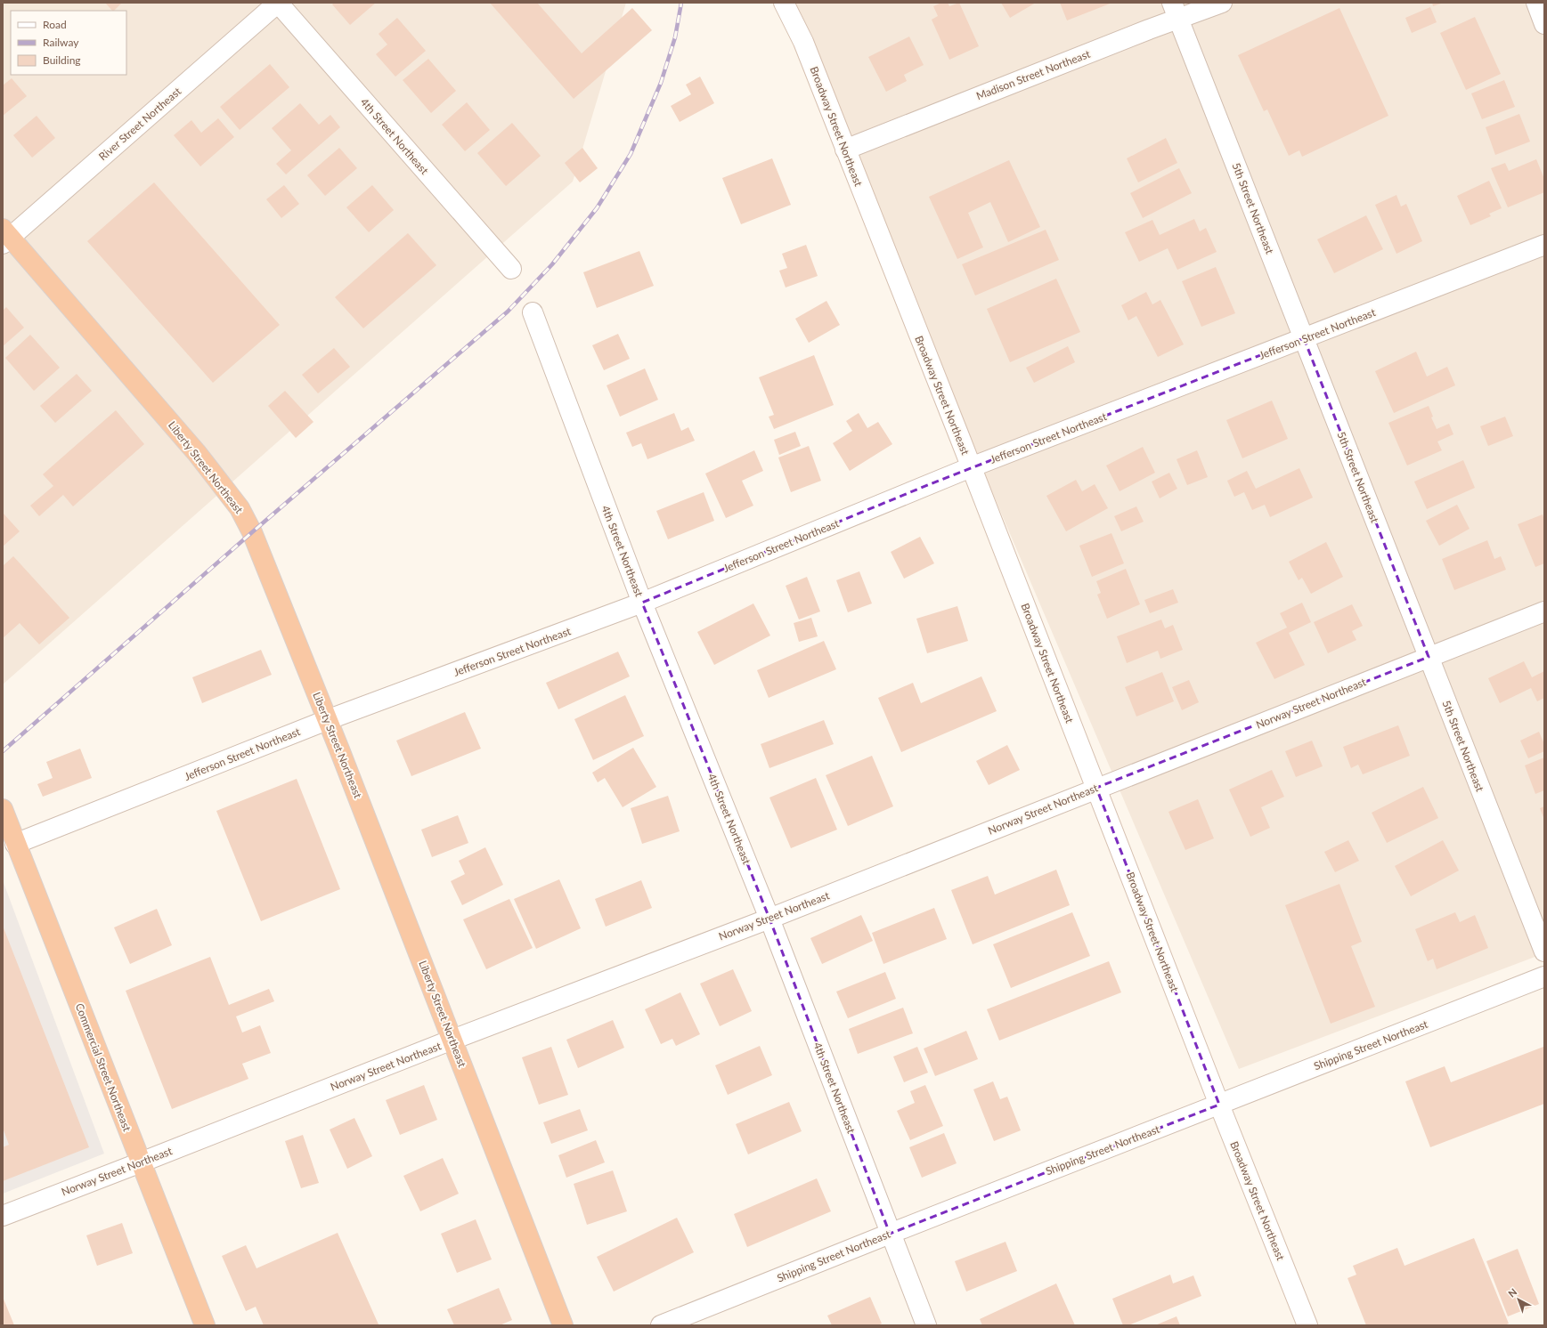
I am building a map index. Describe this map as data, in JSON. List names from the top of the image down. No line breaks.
{"streets":{"highway":["Liberty Street Northeast","Commercial Street Northeast"],"street":["Madison Street Northeast","River Street Northeast","Broadway Street Northeast","4th Street Northeast","5th Street Northeast","Jefferson Street Northeast","Norway Street Northeast","Shipping Street Northeast"]},"crossings":[["Madison Street Northeast","Broadway Street Northeast"],["Madison Street Northeast","5th Street Northeast"],["River Street Northeast","4th Street Northeast"],["River Street Northeast","Liberty Street Northeast"],["Broadway Street Northeast","Jefferson Street Northeast"],["Broadway Street Northeast","Norway Street Northeast"],["Broadway Street Northeast","Shipping Street Northeast"],["4th Street Northeast","Jefferson Street Northeast"],["4th Street Northeast","Norway Street Northeast"],["4th Street Northeast","Shipping Street Northeast"],["5th Street Northeast","Jefferson Street Northeast"],["5th Street Northeast","Norway Street Northeast"],["Jefferson Street Northeast","Liberty Street Northeast"],["Jefferson Street Northeast","Commercial Street Northeast"],["Liberty Street Northeast","Norway Street Northeast"],["Norway Street Northeast","Commercial Street Northeast"]],"legend":["Road","Railway","Building"],"north":"top left"}
